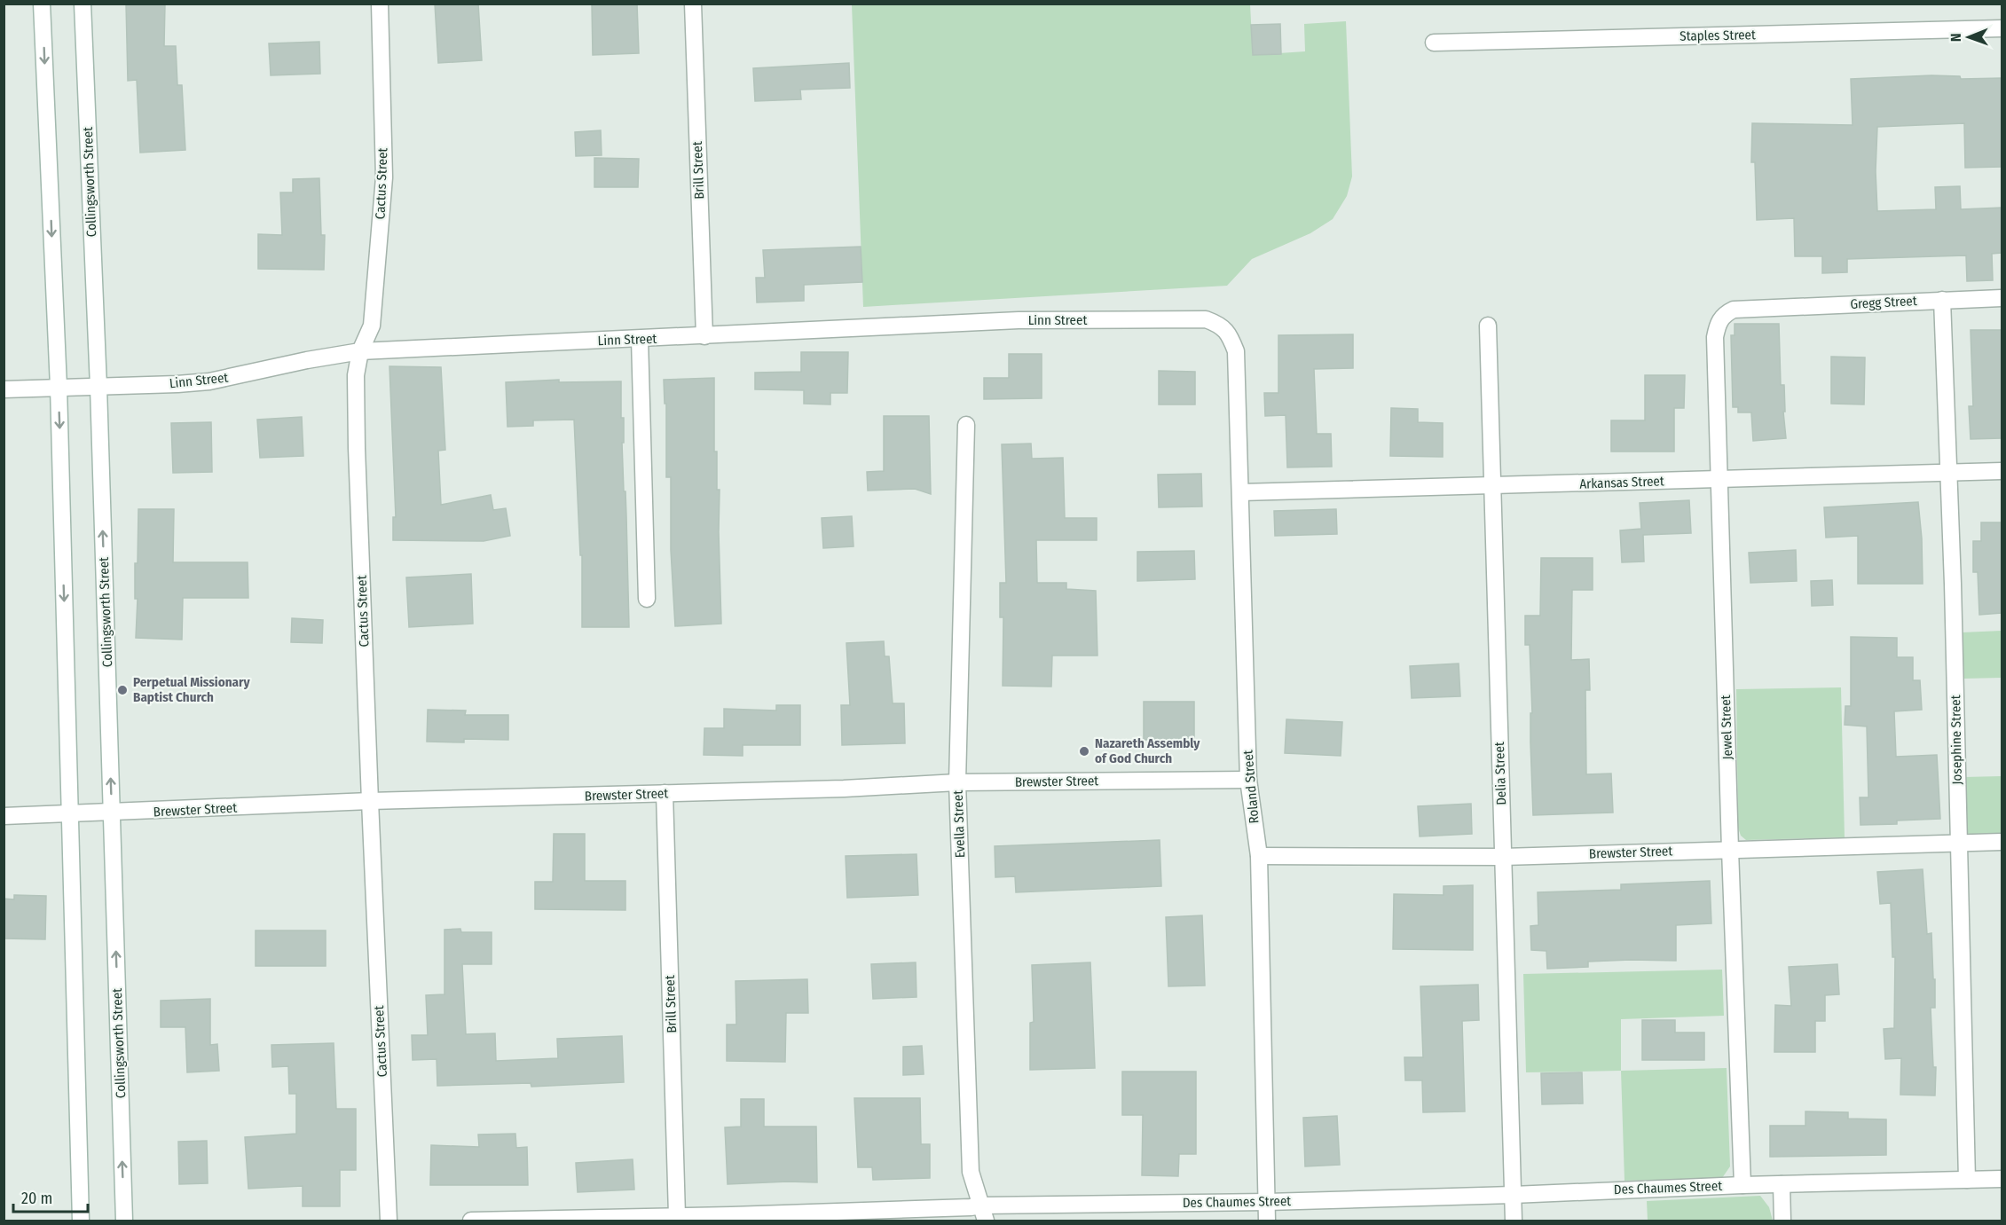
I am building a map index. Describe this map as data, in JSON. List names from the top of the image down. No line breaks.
{"streets":{"street":["Staples Street","Brill Street","Collingsworth Street","Cactus Street","Gregg Street","Linn Street","Arkansas Street","Jewel Street","Josephine Street","Delia Street","Brewster Street","Roland Street","Evella Street","Des Chaumes Street"]},"crossings":[["Brill Street","Linn Street"],["Brill Street","Brewster Street"],["Brill Street","Des Chaumes Street"],["Collingsworth Street","Linn Street"],["Collingsworth Street","Brewster Street"],["Cactus Street","Linn Street"],["Cactus Street","Brewster Street"],["Gregg Street","Jewel Street"],["Gregg Street","Josephine Street"],["Linn Street","Roland Street"],["Arkansas Street","Jewel Street"],["Arkansas Street","Josephine Street"],["Arkansas Street","Delia Street"],["Arkansas Street","Roland Street"],["Jewel Street","Brewster Street"],["Jewel Street","Des Chaumes Street"],["Josephine Street","Brewster Street"],["Josephine Street","Des Chaumes Street"],["Delia Street","Brewster Street"],["Delia Street","Des Chaumes Street"],["Brewster Street","Roland Street"],["Brewster Street","Evella Street"],["Roland Street","Des Chaumes Street"],["Evella Street","Des Chaumes Street"]],"places":["Perpetual Missionary Baptist Church","Nazareth Assembly of God Church"],"scale_bar":"20 m","north":"left"}
